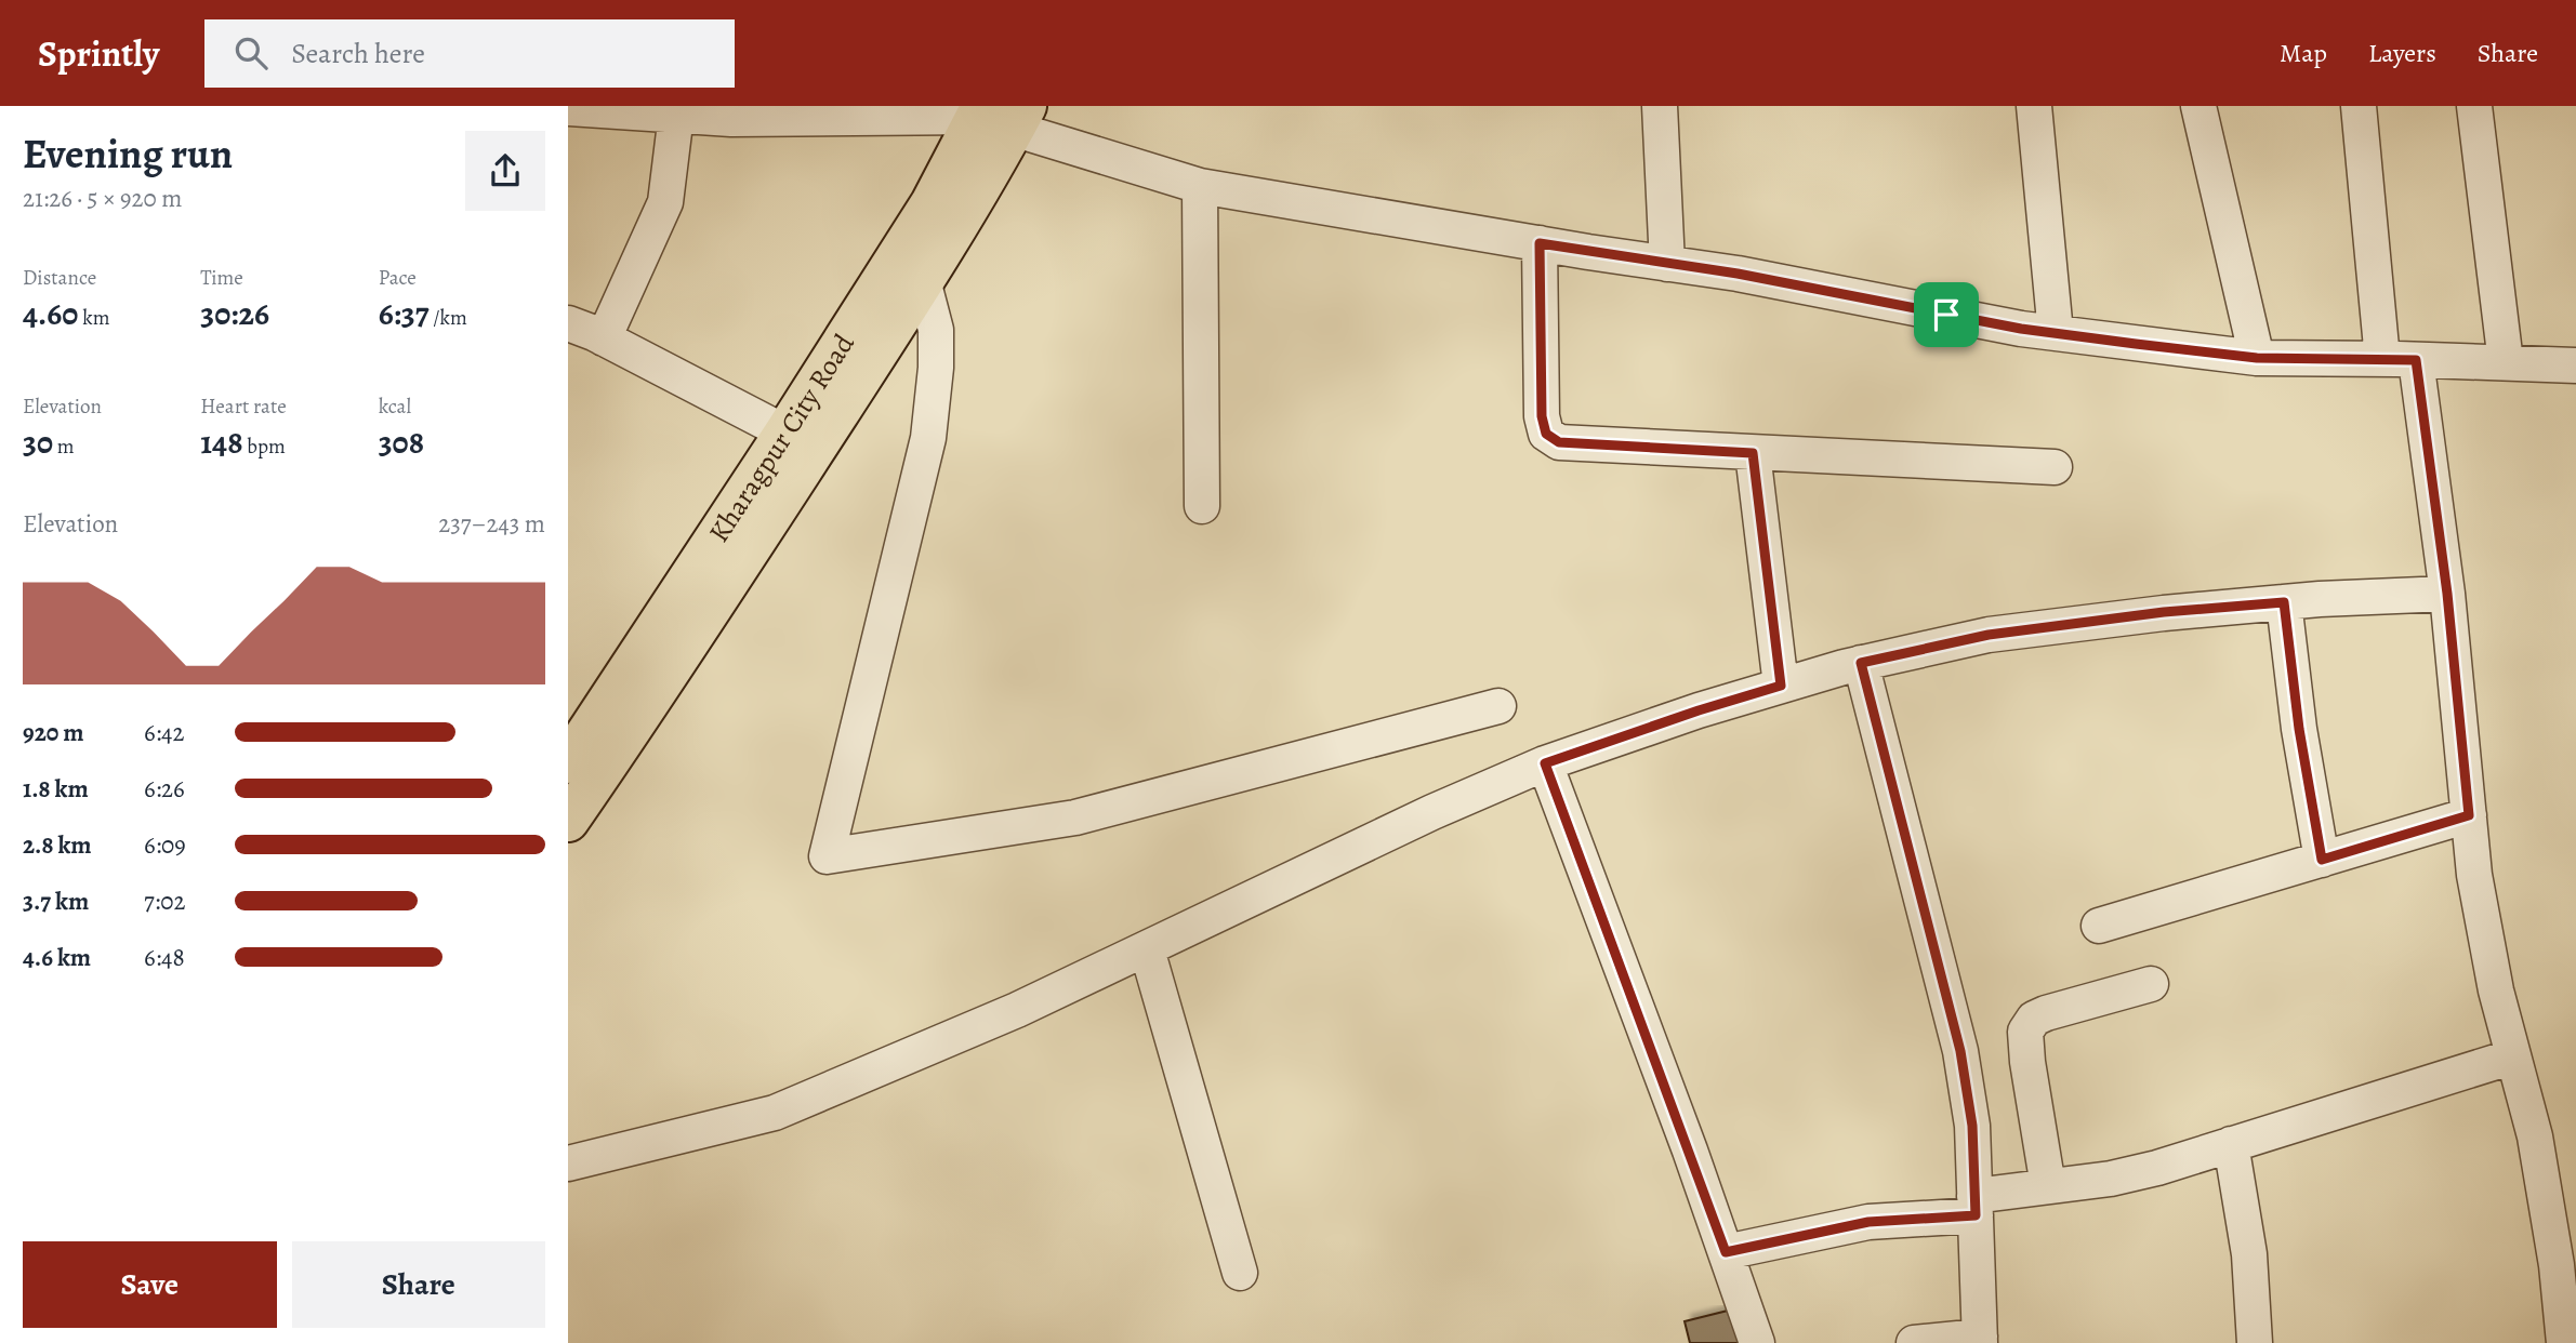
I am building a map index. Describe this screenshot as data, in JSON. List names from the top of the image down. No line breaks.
{"streets":{"main road":["Kharagpur City Road"]},"page":{"header":"Sprintly","search":"Search here","nav":["Map","Layers","Share"],"heading":["Evening run","21:26 · 5 × 920 m"],"stats":[["Distance","4.60 km"],["Time","30:26"],["Pace","6:37 /km"],["Elevation","30 m"],["Heart rate","148 bpm"],["kcal","308"]],"chart":["Elevation","237–243 m"],"list":[{"name":"920 m","note":"6:42"},{"name":"1.8 km","note":"6:26"},{"name":"2.8 km","note":"6:09"},{"name":"3.7 km","note":"7:02"},{"name":"4.6 km","note":"6:48"}],"buttons":["Save","Share"]}}
